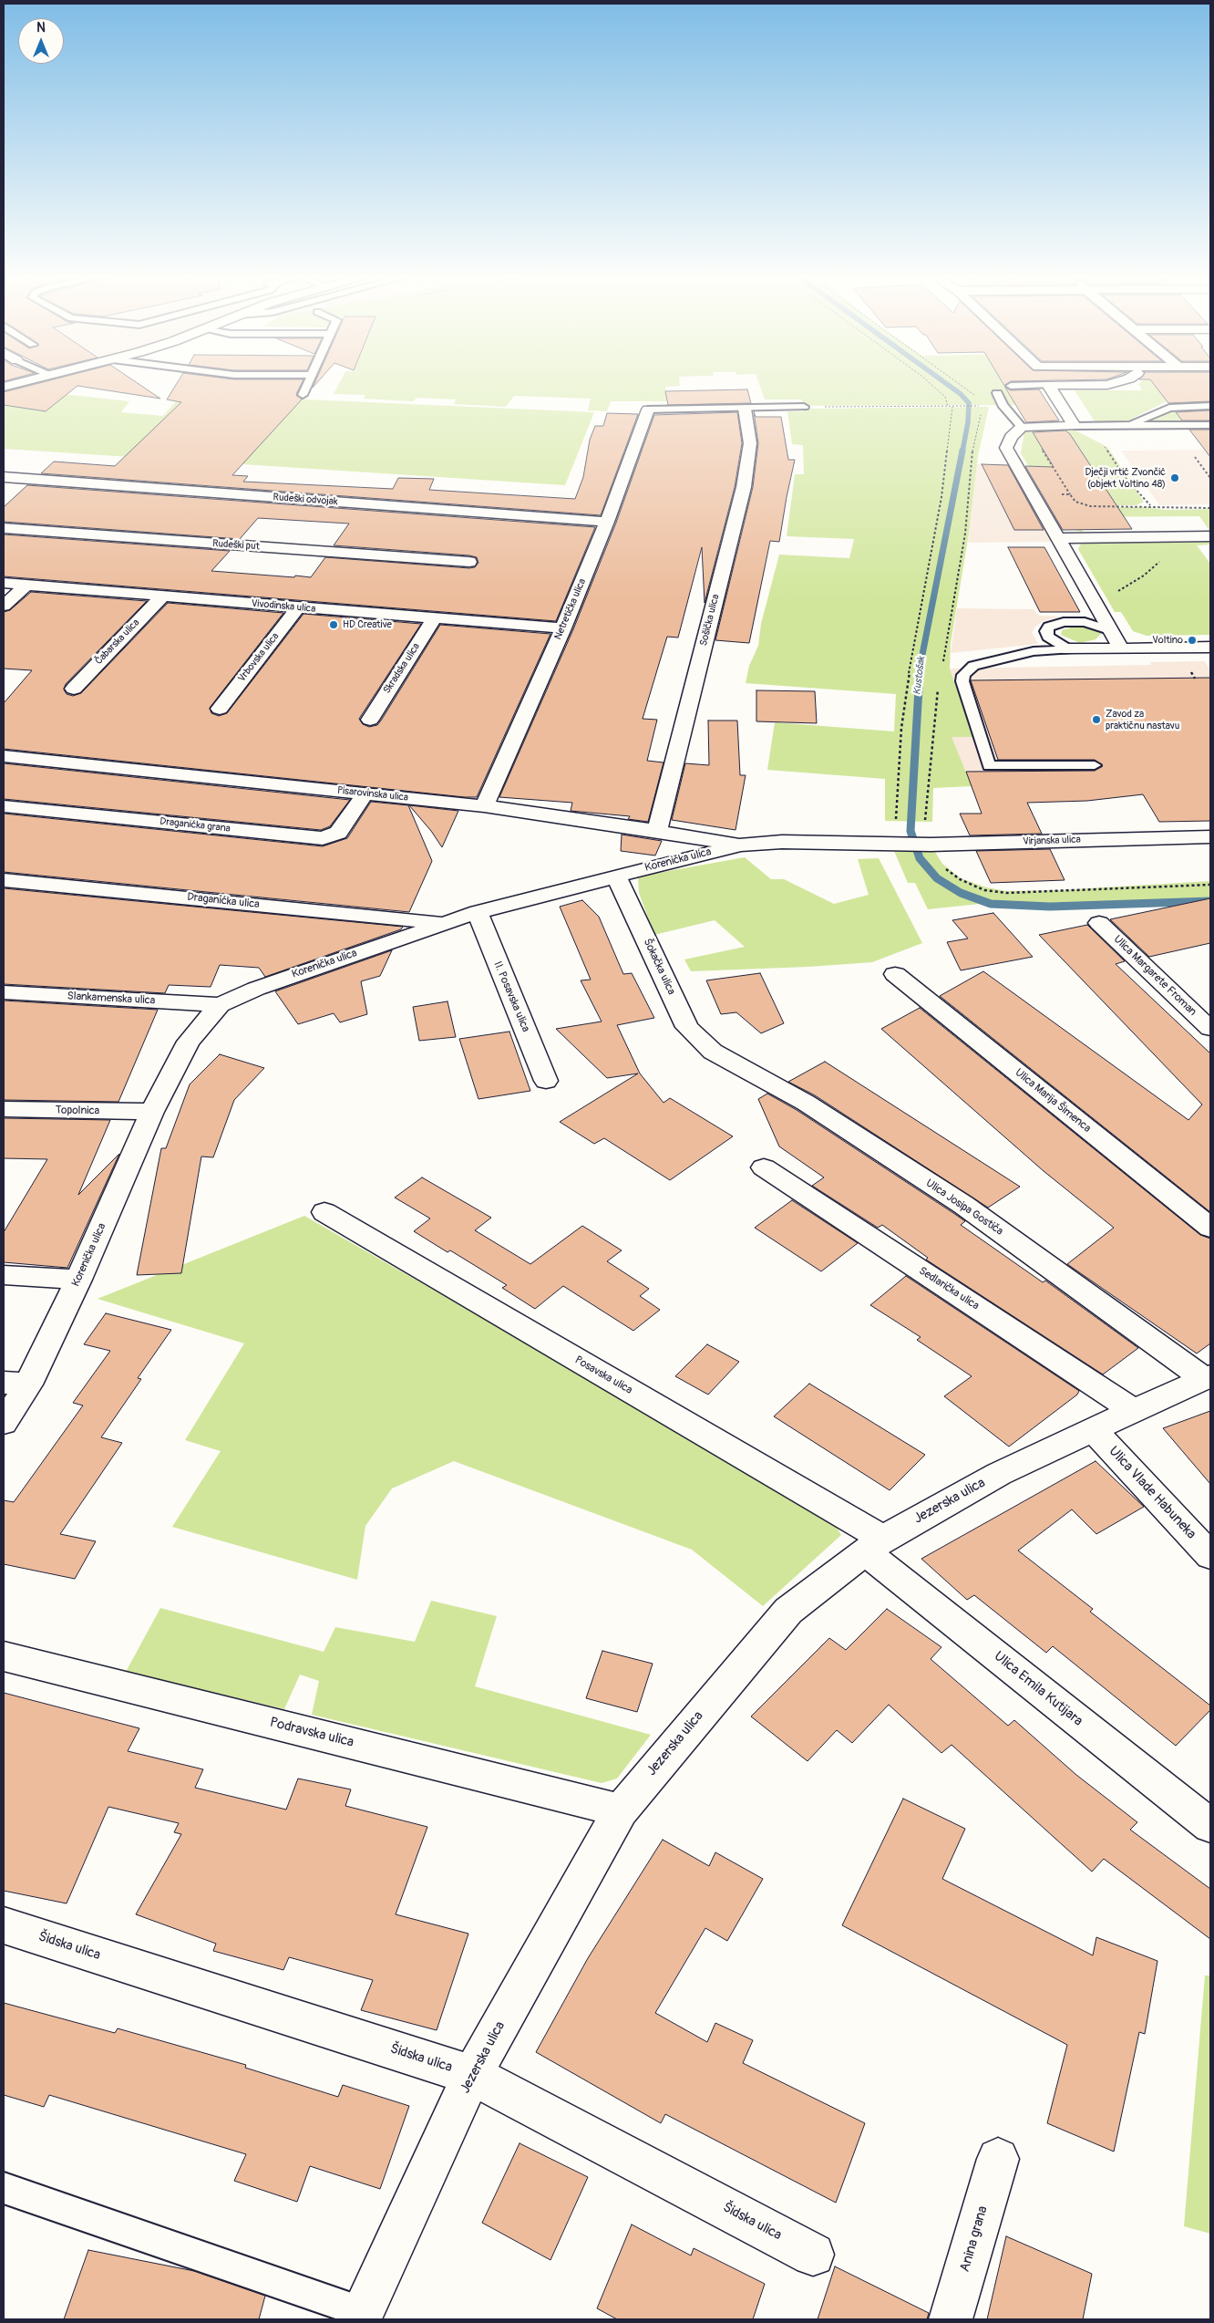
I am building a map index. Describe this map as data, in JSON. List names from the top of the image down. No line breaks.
{"streets":{"street":["Rudeški odvojak","Rudeški put","Vivodinska ulica","Netretička ulica","Sošička ulica","Čabarska ulica","Vrbovska ulica","Skradska ulica","Pisarovinska ulica","Draganićka grana","Virjanska ulica","Korenička ulica","Draganićka ulica","Šokačka ulica","Ulica Margarete Froman","II. Posavska ulica","Slankamenska ulica","Ulica Marija Šimenca","Topolnica","Ulica Josipa Gostiča","Sedlarička ulica","Posavska ulica","Ulica Vlade Habuneka","Jezerska ulica","Ulica Emila Kutijara","Podravska ulica","Šidska ulica","Anina grana"]},"crossings":[["Rudeški odvojak","Netretička ulica"],["Vivodinska ulica","Netretička ulica"],["Vivodinska ulica","Čabarska ulica"],["Vivodinska ulica","Vrbovska ulica"],["Vivodinska ulica","Skradska ulica"],["Netretička ulica","Pisarovinska ulica"],["Sošička ulica","Pisarovinska ulica"],["Pisarovinska ulica","Draganićka grana"],["Pisarovinska ulica","Korenička ulica"],["Virjanska ulica","Korenička ulica"],["Korenička ulica","Draganićka ulica"],["Korenička ulica","Šokačka ulica"],["Korenička ulica","II. Posavska ulica"],["Korenička ulica","Slankamenska ulica"],["Korenička ulica","Topolnica"],["Šokačka ulica","Ulica Josipa Gostiča"],["Ulica Josipa Gostiča","Jezerska ulica"],["Sedlarička ulica","Jezerska ulica"],["Posavska ulica","Jezerska ulica"],["Posavska ulica","Ulica Emila Kutijara"],["Ulica Vlade Habuneka","Jezerska ulica"],["Jezerska ulica","Ulica Emila Kutijara"],["Jezerska ulica","Podravska ulica"],["Jezerska ulica","Šidska ulica"]],"water":["Kustošak"],"places":["Dječji vrtić Zvončić (objekt Voltino 48)","HD Creative","Voltino","Zavod za praktičnu nastavu"],"north":"top"}
